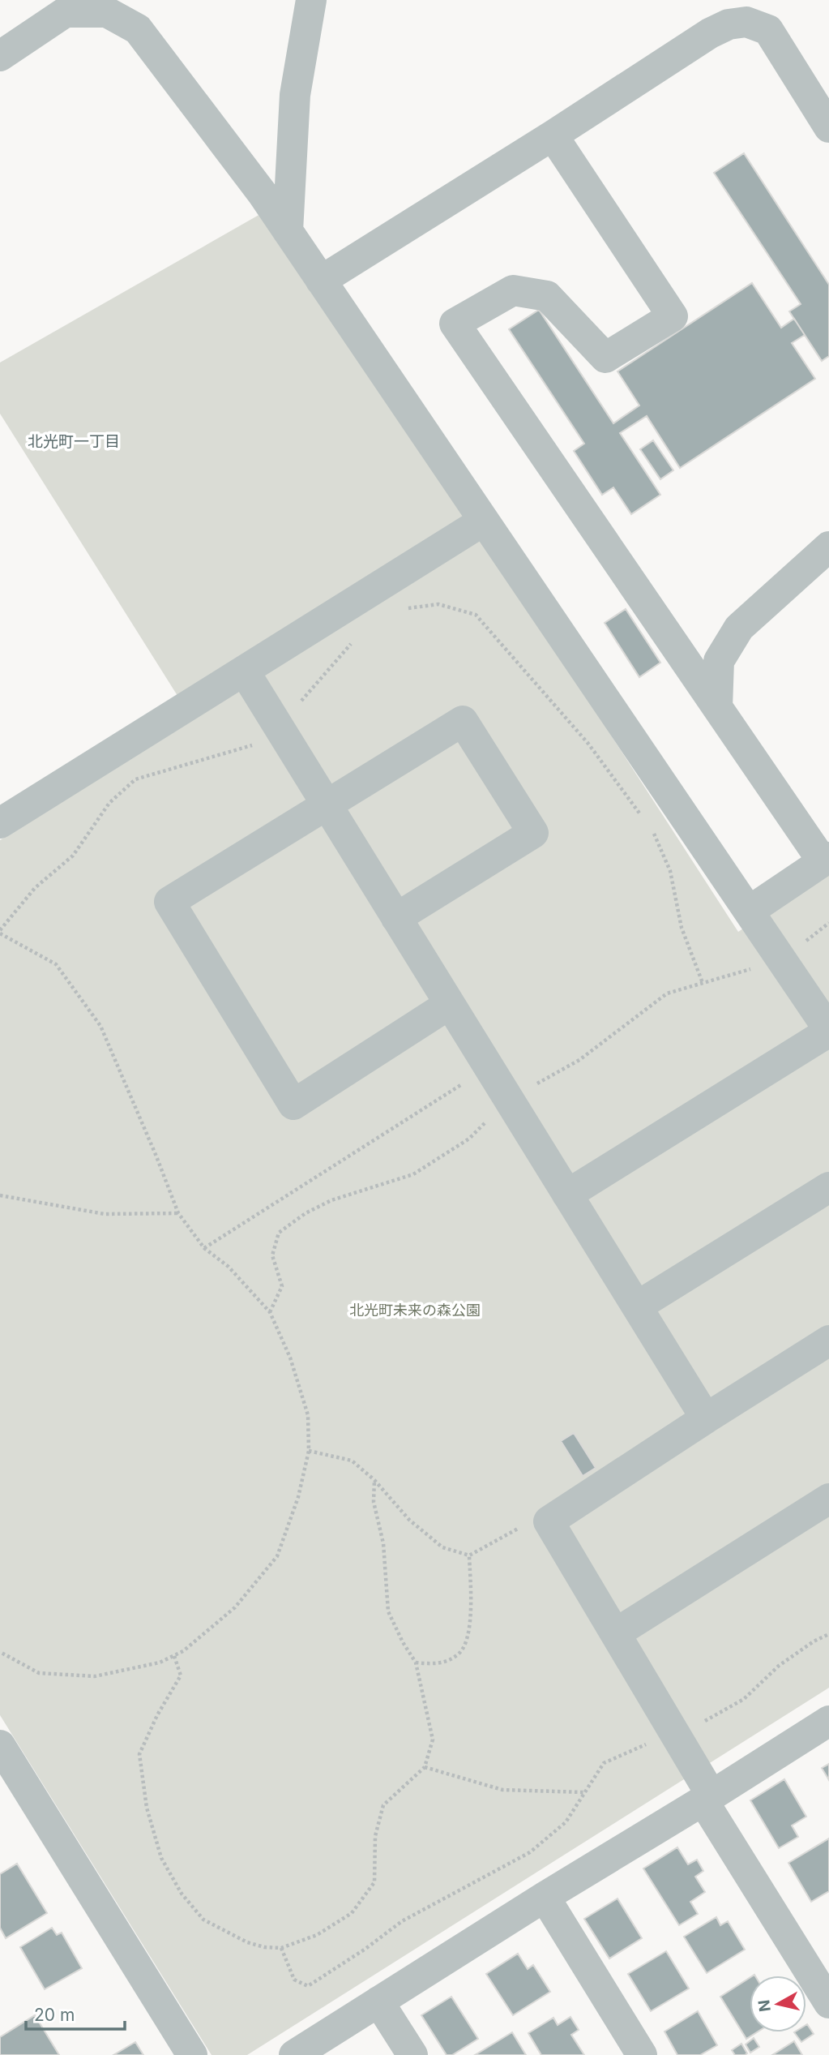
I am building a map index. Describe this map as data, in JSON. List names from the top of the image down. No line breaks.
{"districts":["北光町一丁目"],"parks":["北光町未来の森公園"],"scale_bar":"20 m","north":"left"}
